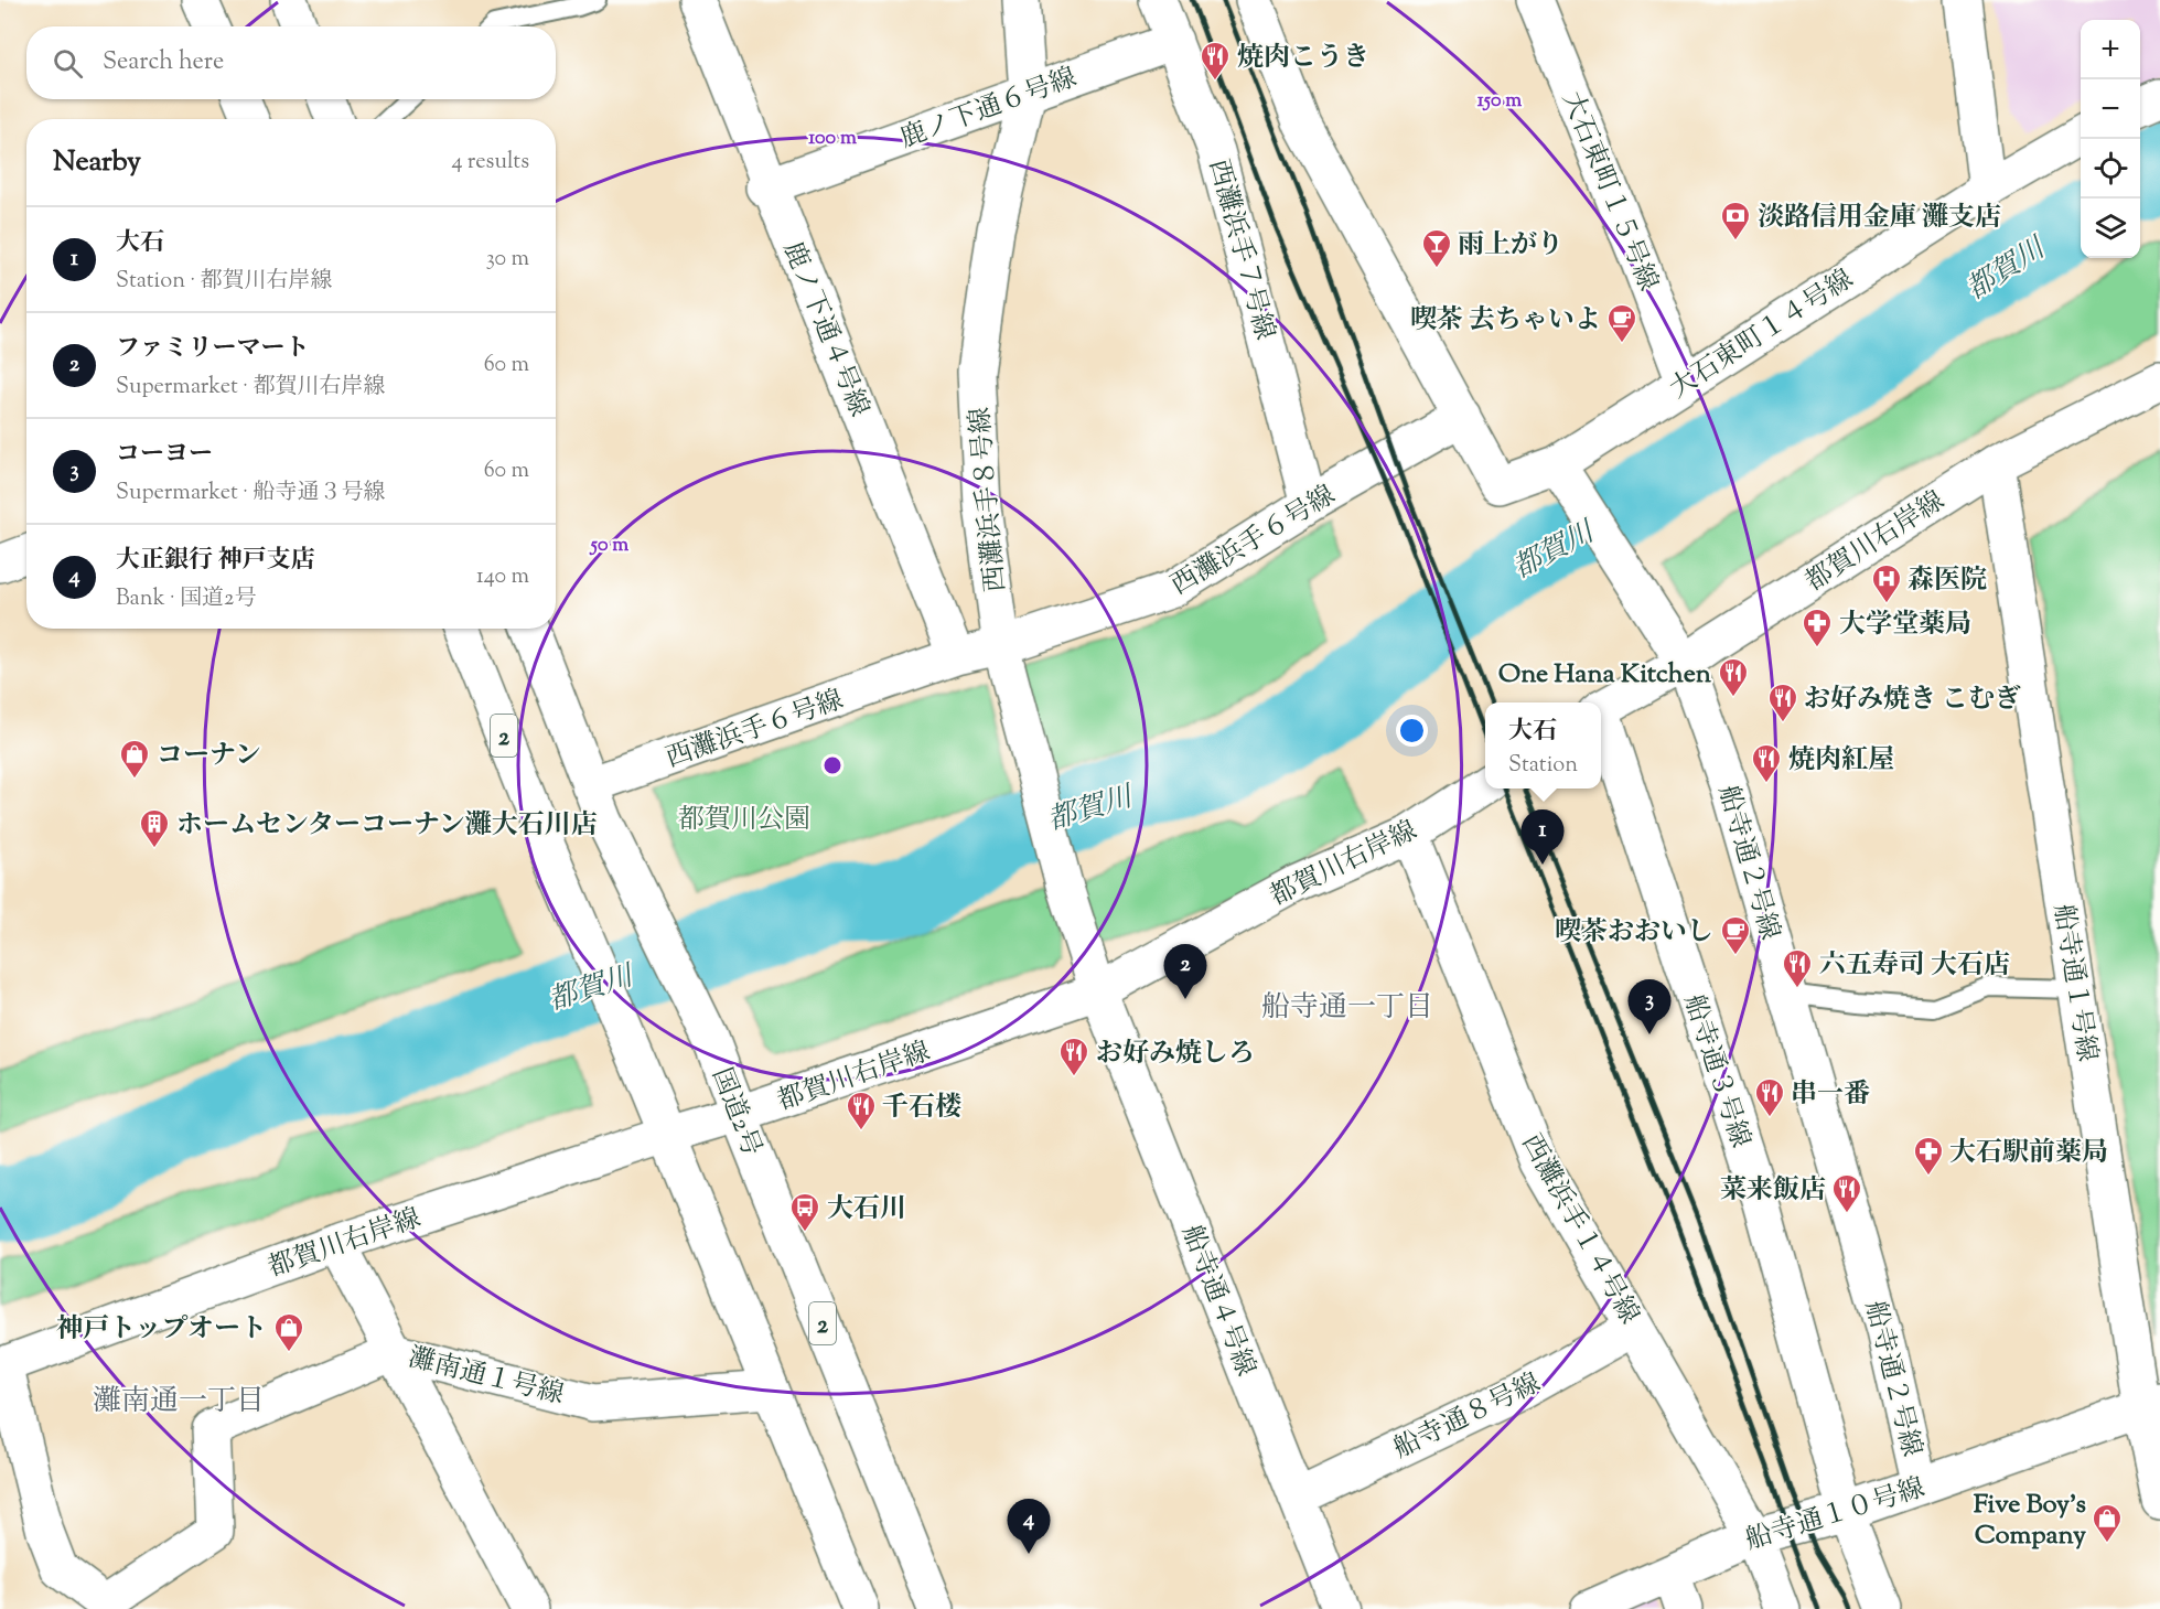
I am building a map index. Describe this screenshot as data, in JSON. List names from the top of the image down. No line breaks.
{"streets":{"main road":["鹿ノ下通６号線","大石東町１５号線","西灘浜手７号線","鹿ノ下通４号線","大石東町１４号線","西灘浜手８号線","西灘浜手６号線","都賀川右岸線","2","船寺通２号線","船寺通１号線","船寺通３号線","国道2号","西灘浜手１４号線","船寺通４号線","灘南通１号線","船寺通８号線","船寺通１０号線"]},"crossings":[["鹿ノ下通６号線","西灘浜手７号線"],["鹿ノ下通６号線","鹿ノ下通４号線"],["鹿ノ下通６号線","西灘浜手８号線"],["大石東町１５号線","大石東町１４号線"],["西灘浜手７号線","西灘浜手６号線"],["鹿ノ下通４号線","西灘浜手６号線"],["大石東町１４号線","西灘浜手６号線"],["西灘浜手８号線","西灘浜手６号線"],["西灘浜手８号線","都賀川右岸線"],["西灘浜手８号線","船寺通４号線"],["西灘浜手６号線","国道2号"],["都賀川右岸線","2"],["都賀川右岸線","船寺通２号線"],["都賀川右岸線","船寺通１号線"],["都賀川右岸線","国道2号"],["都賀川右岸線","西灘浜手１４号線"],["都賀川右岸線","船寺通４号線"],["2","灘南通１号線"],["船寺通２号線","船寺通１０号線"],["船寺通１号線","船寺通１０号線"],["船寺通３号線","船寺通１０号線"],["西灘浜手１４号線","船寺通８号線"],["西灘浜手１４号線","船寺通１０号線"],["船寺通４号線","船寺通８号線"]],"districts":["船寺通一丁目","灘南通一丁目"],"water":["都賀川"],"parks":["都賀川公園"],"places":{"restaurant":["焼肉こうき","One Hana Kitchen","お好み焼き こむぎ","焼肉紅屋","六五寿司 大石店","お好み焼しろ","串一番","千石楼","菜来飯店"],"bank":["淡路信用金庫 灘支店"],"bar":["雨上がり"],"cafe":["喫茶 去ちゃいよ","喫茶おおいし"],"hospital":["森医院"],"pharmacy":["大学堂薬局","大石駅前薬局"],"shop":["コーナン","神戸トップオート","Five Boy's Company"],"building":["ホームセンターコーナン灘大石川店"],"bus stop":["大石川"]},"page":{"map_buttons":["+","−"],"search":"Search here","heading":["Nearby","4 results"],"list":[{"mark":"1","name":"大石","note":"Station · 都賀川右岸線","value":"30 m"},{"mark":"2","name":"ファミリーマート","note":"Supermarket · 都賀川右岸線","value":"60 m"},{"mark":"3","name":"コーヨー","note":"Supermarket · 船寺通３号線","value":"60 m"},{"mark":"4","name":"大正銀行 神戸支店","note":"Bank · 国道2号","value":"140 m"}],"popup":["大石","Station"],"pins":["1","2","3","4"]},"rings":["150 m","100 m","50 m"]}
